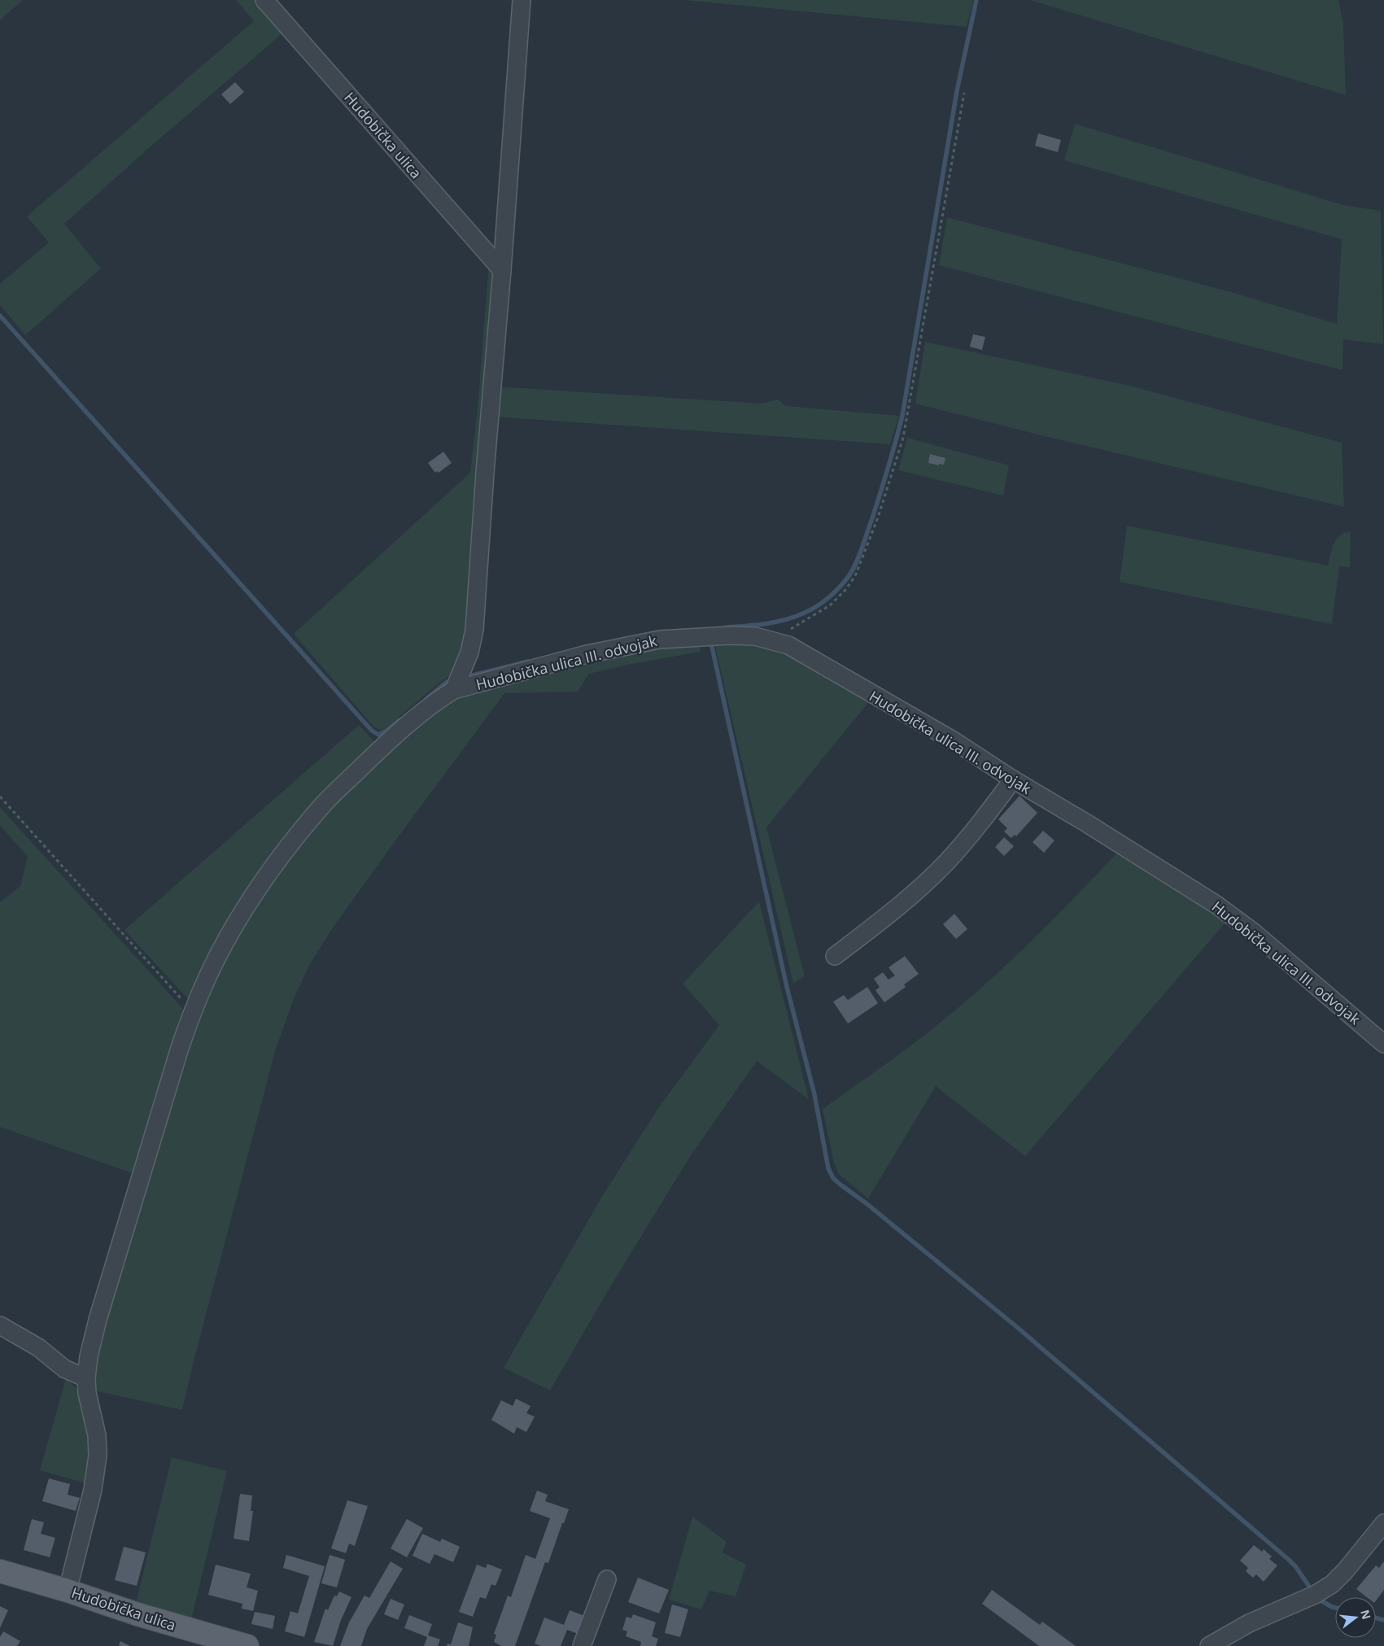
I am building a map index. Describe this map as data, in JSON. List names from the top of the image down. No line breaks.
{"streets":{"main road":["Hudobička ulica"],"street":["Hudobička ulica III. odvojak"]},"crossings":[["Hudobička ulica","Hudobička ulica III. odvojak"]],"north":"right"}
